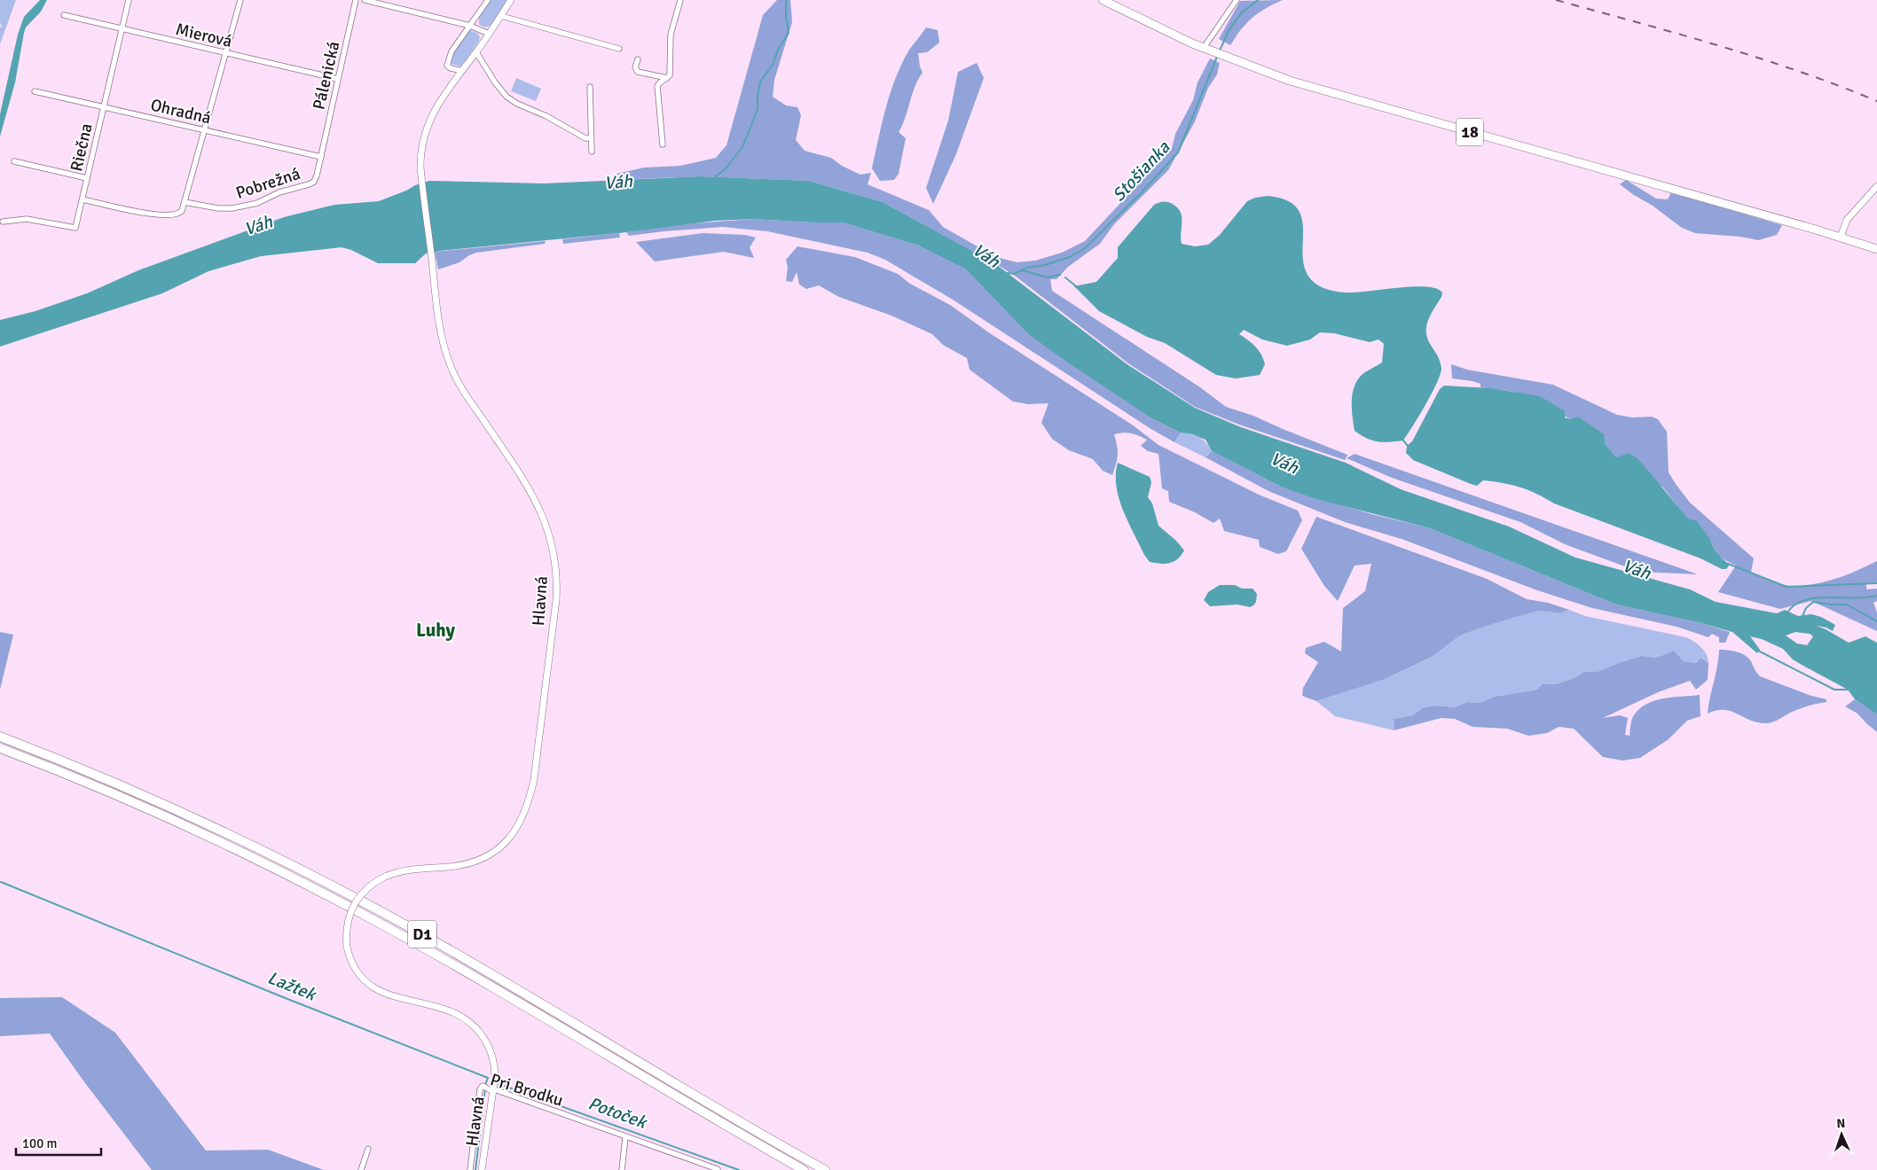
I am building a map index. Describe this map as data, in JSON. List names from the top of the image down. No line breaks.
{"streets":{"highway":["D1"],"main road":["18"],"street":["Mierová","Pálenická","Ohradná","Riečna","Pobrežná","Hlavná","Pri Brodku"]},"crossings":[["Mierová","Pálenická"],["Mierová","Riečna"],["Pálenická","Ohradná"],["Pálenická","Pobrežná"],["Ohradná","Riečna"],["Ohradná","Pobrežná"],["Hlavná","Pri Brodku"]],"districts":["Luhy"],"water":["Stošianka","Váh","Lažtek","Potoček"],"scale_bar":"100 m","north":"top"}
